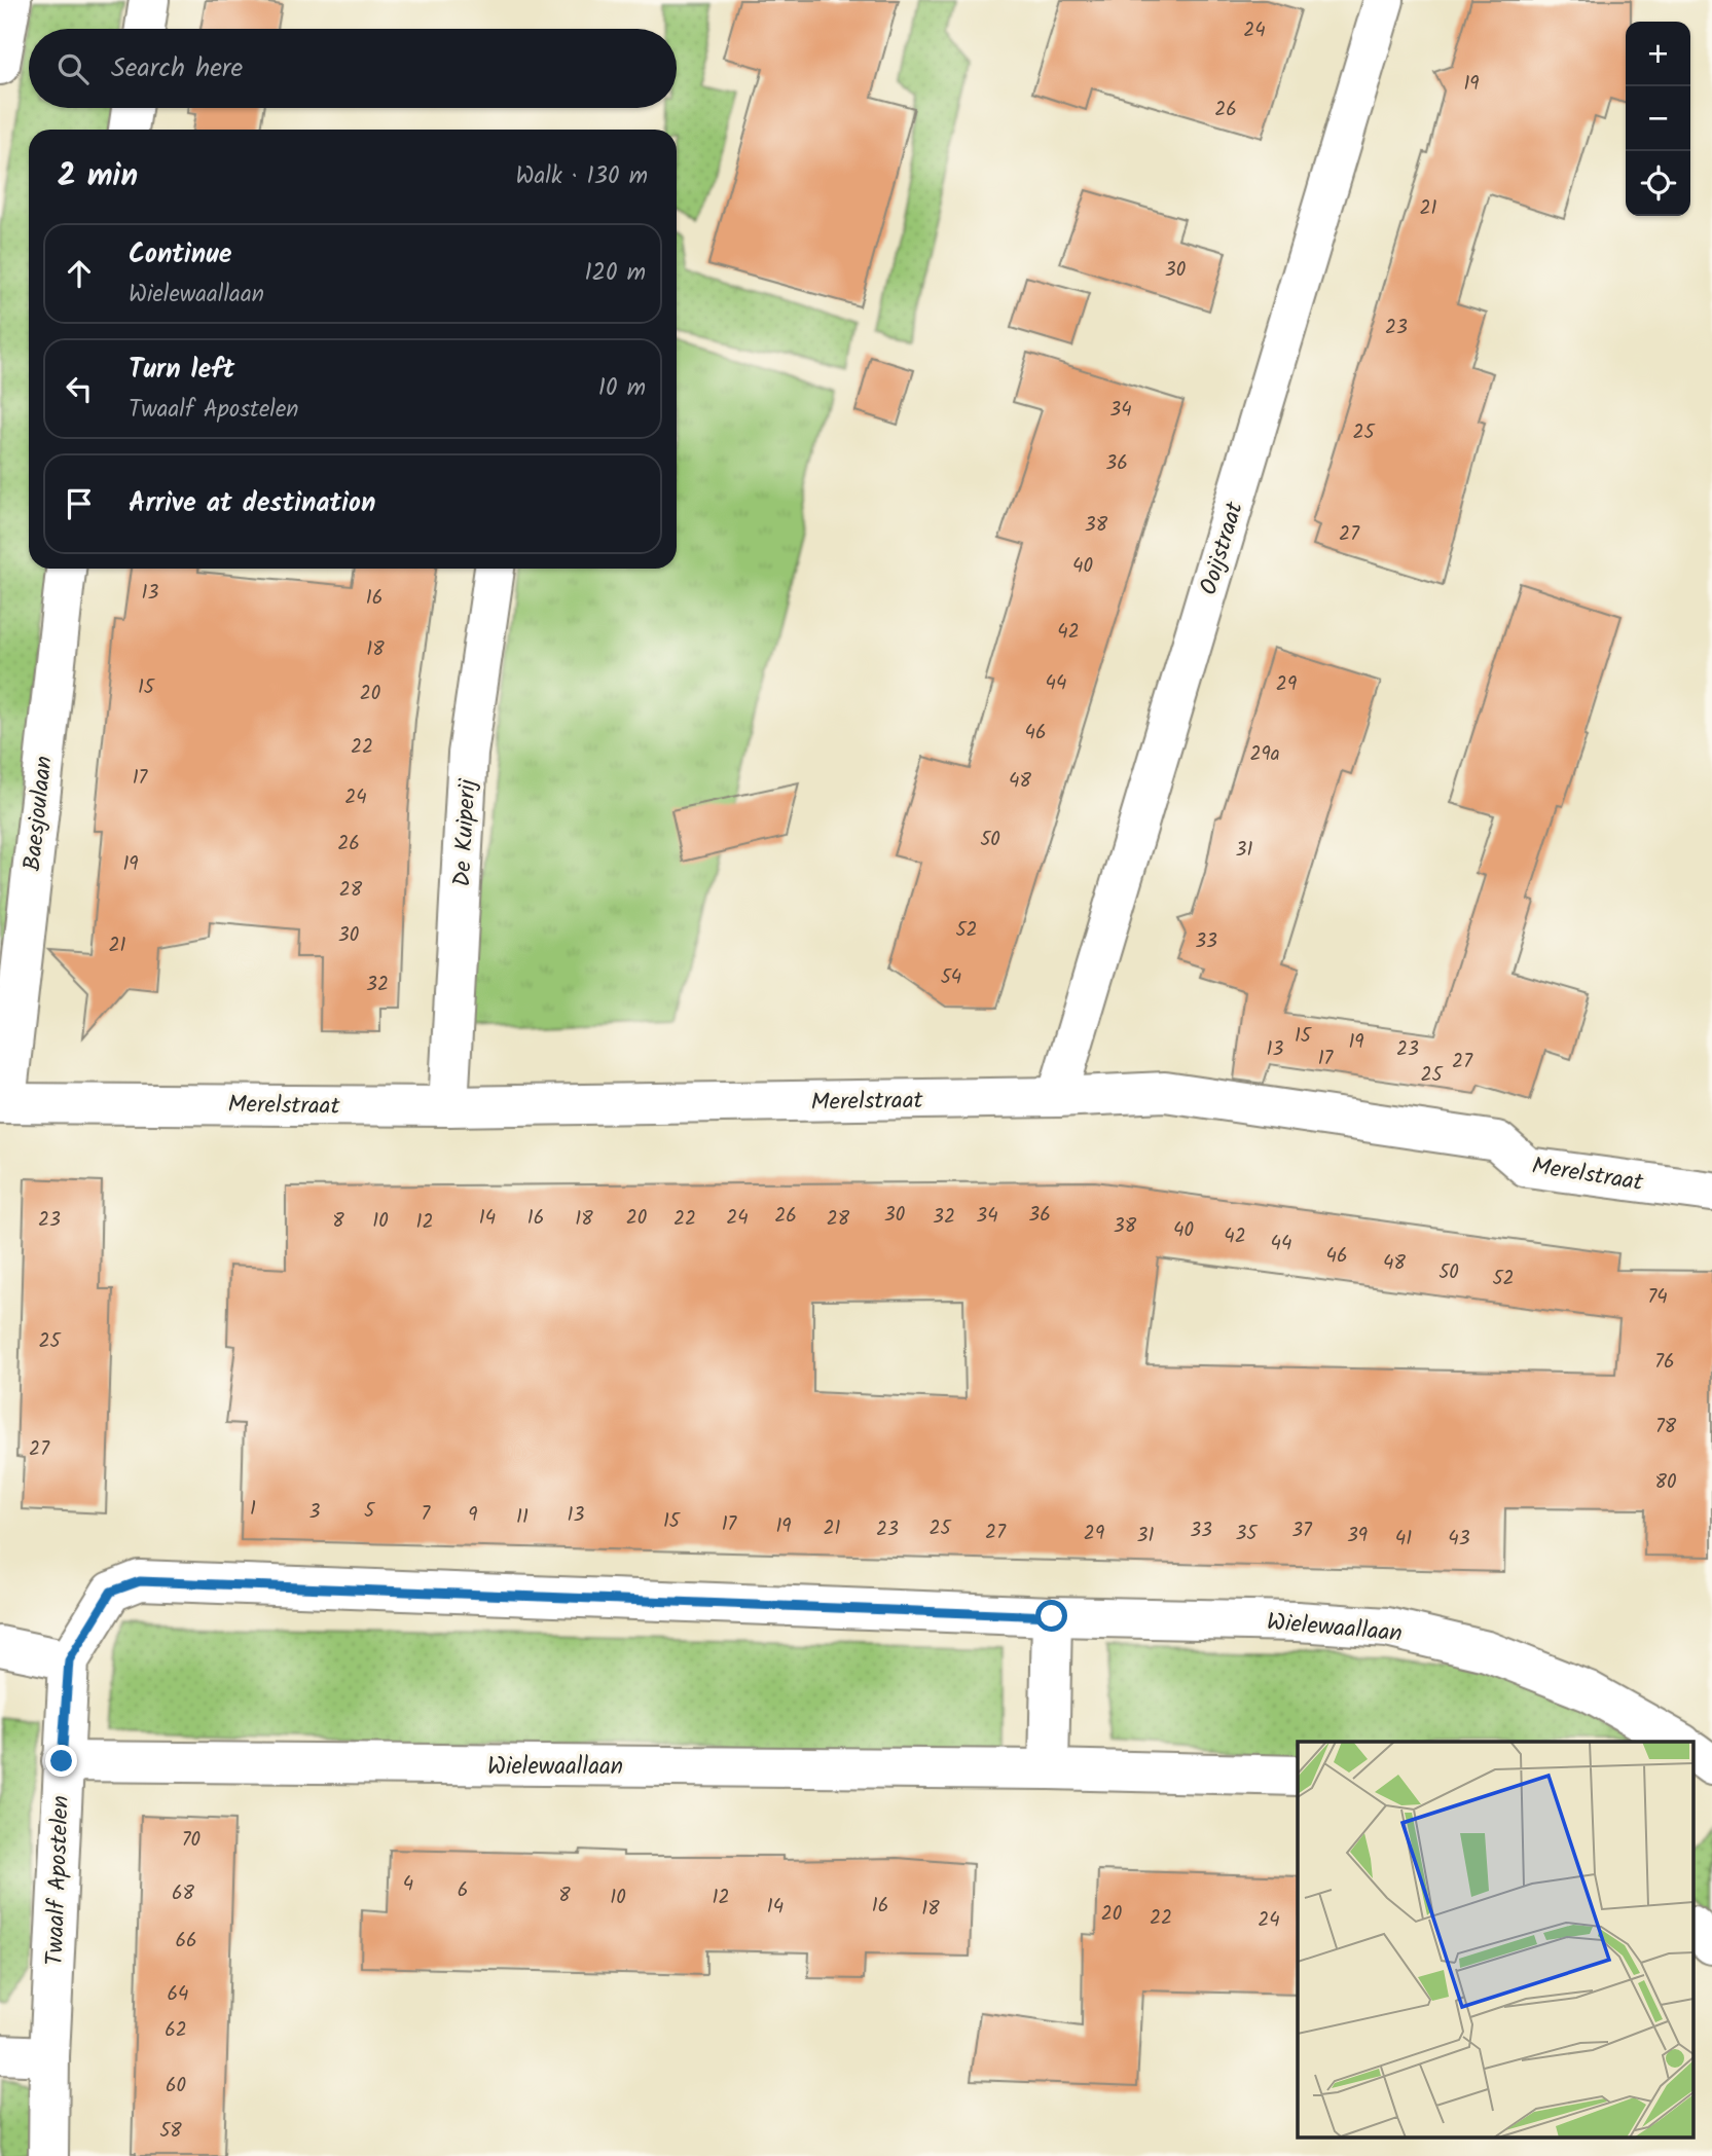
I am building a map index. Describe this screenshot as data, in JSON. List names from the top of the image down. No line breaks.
{"streets":{"street":["Ooijstraat","Baesjoulaan","De Kuiperij","Merelstraat","Wielewaallaan","Twaalf Apostelen"]},"crossings":[["Ooijstraat","Merelstraat"],["Baesjoulaan","Merelstraat"],["De Kuiperij","Merelstraat"],["Wielewaallaan","Twaalf Apostelen"]],"house_numbers":["24","19","26","21","30","23","34","25","36","38","27","40","13","16","42","18","44","29","15","20","46","22","29a","17","48","24","50","26","31","19","28","52","30","33","21","54","32","15","19","13","23","17","27","25","30","36","26","34","32","14","16","20","24","18","22","28","23","8","10","12","38","40","42","44","46","48","50","52","74","25","76","78","27","80","1","5","3","7","9","13","11","15","17","19","21","25","23","33","37","27","29","35","31","39","41","43","70","4","6","68","8","10","12","16","14","18","20","22","24","66","64","62","60","58"],"page":{"map_buttons":["+","−"],"search":"Search here","heading":["2 min","Walk · 130 m"],"list":[["Continue","Wielewaallaan","120 m"],["Turn left","Twaalf Apostelen","10 m"],"Arrive at destination"]}}
